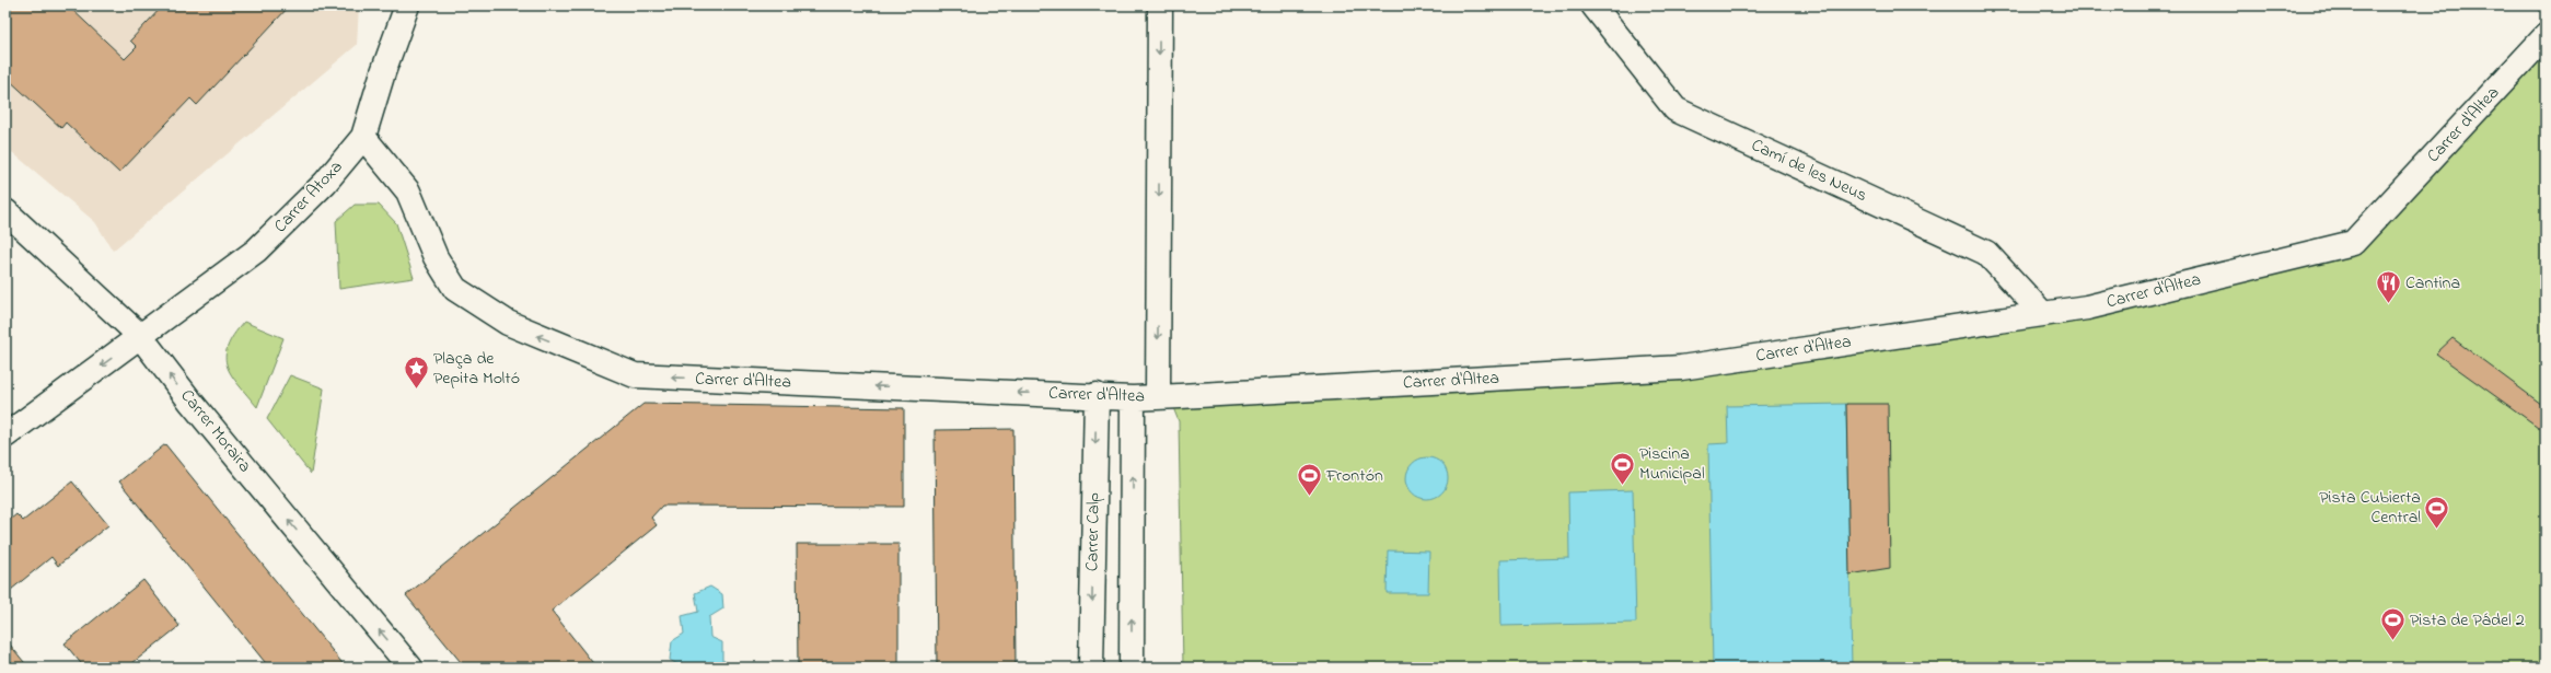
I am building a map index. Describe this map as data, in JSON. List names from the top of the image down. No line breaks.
{"streets":{"street":["Carrer d'Altea","Camí de les Neus","Carrer Atoxa","Carrer Moraira","Carrer Calp"]},"crossings":[["Carrer d'Altea","Camí de les Neus"],["Carrer d'Altea","Carrer Atoxa"],["Carrer d'Altea","Carrer Calp"],["Carrer Atoxa","Carrer Moraira"]],"one_way":["Carrer Moraira"],"places":{"restaurant":["Cantina"],"place":["Plaça de Pepita Moltó"],"sports":["Piscina Municipal","Frontón","Pista Cubierta Central","Pista de Pádel 2"]}}
